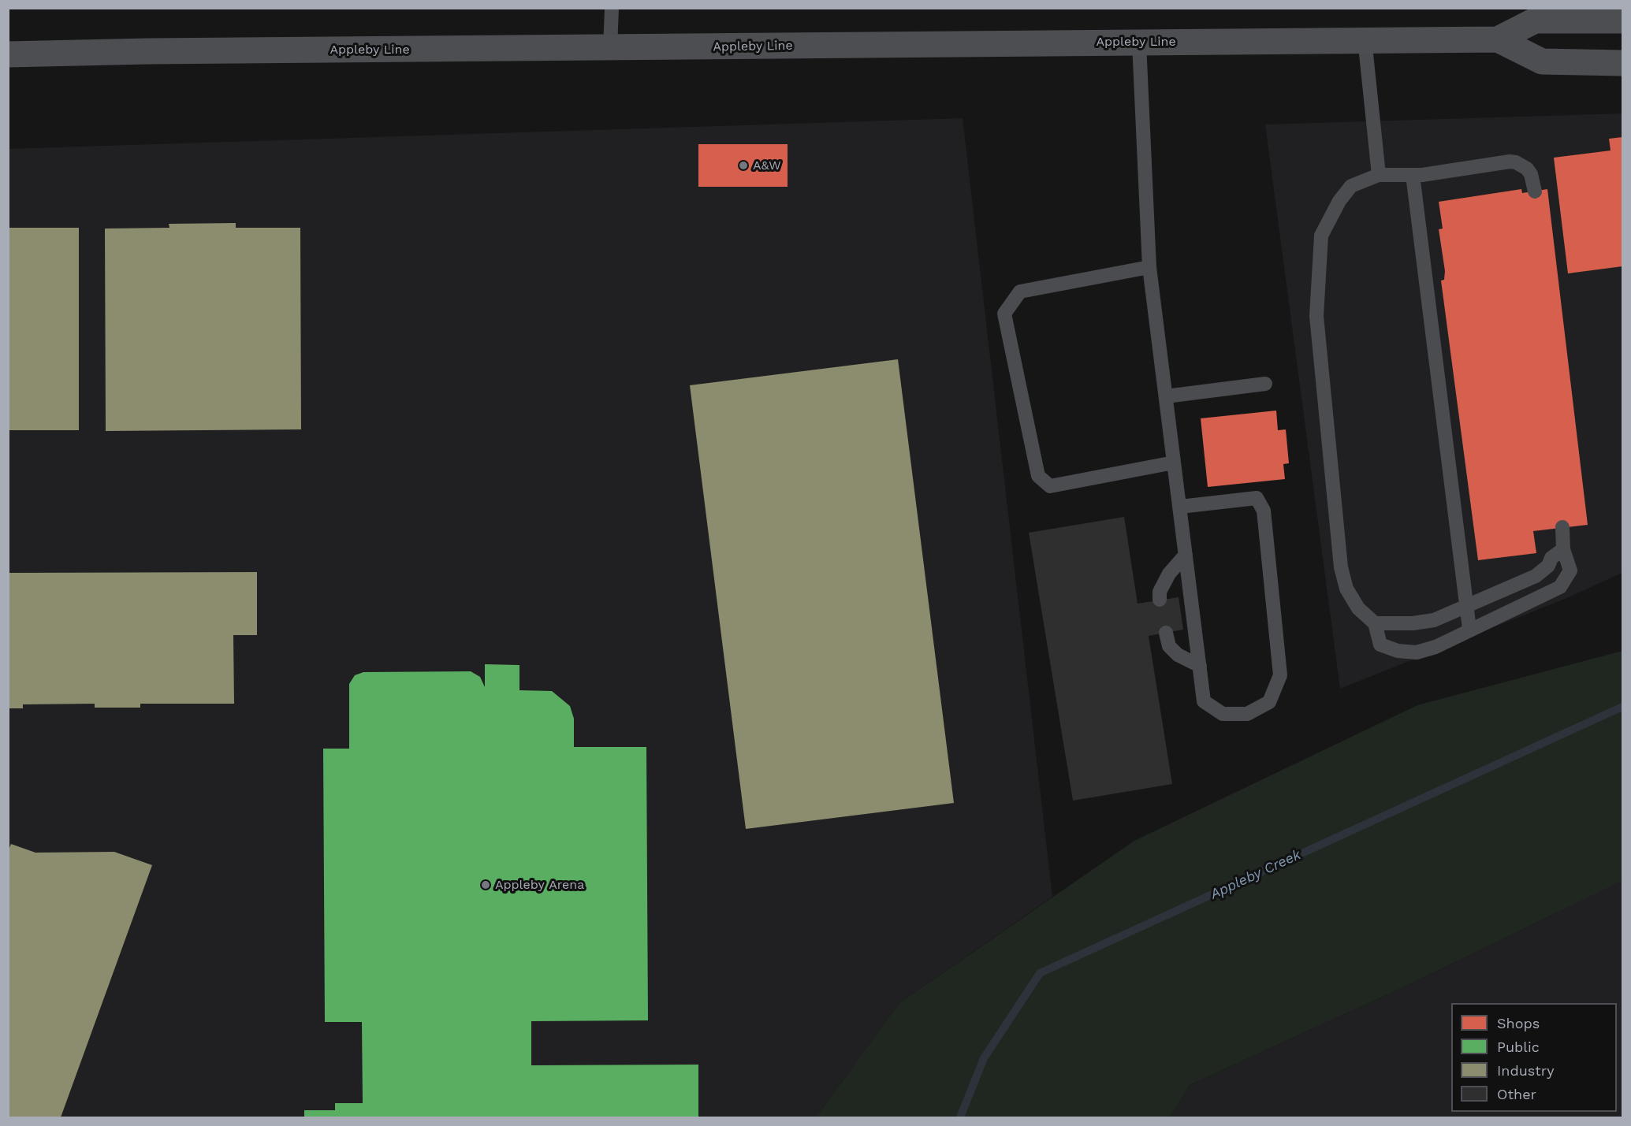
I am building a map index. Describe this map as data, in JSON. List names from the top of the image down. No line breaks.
{"streets":{"main road":["Appleby Line"]},"water":["Appleby Creek"],"places":["A&W","Appleby Arena"],"legend":["Shops","Public","Industry","Other"]}
